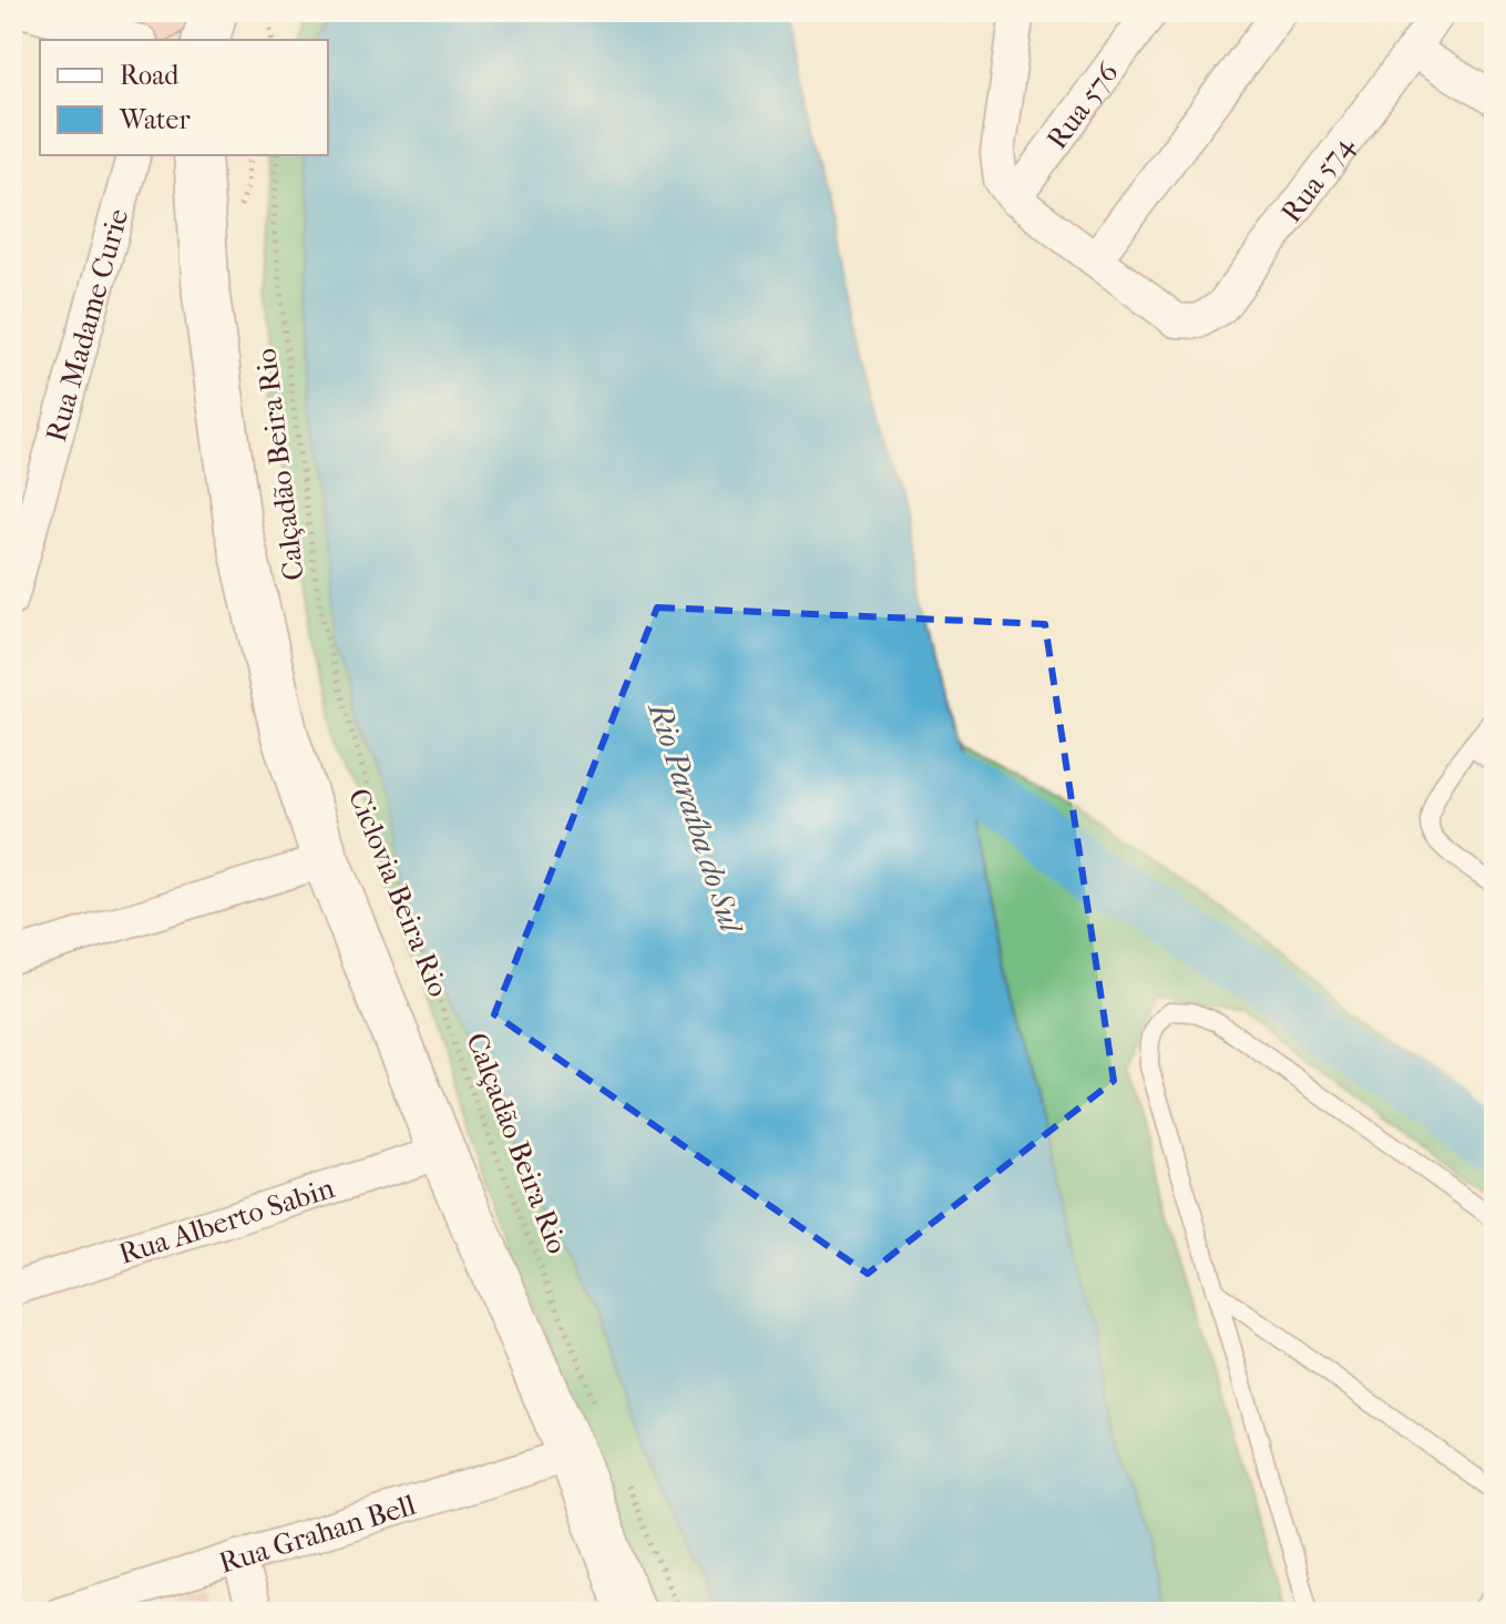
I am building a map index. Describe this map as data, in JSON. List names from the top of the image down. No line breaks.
{"streets":{"street":["Rua 576","Rua 574","Rua Madame Curie","Rua Alberto Sabin","Rua Grahan Bell"],"path":["Calçadão Beira Rio"]},"water":["Rio Paraíba do Sul"],"legend":["Road","Water"]}
